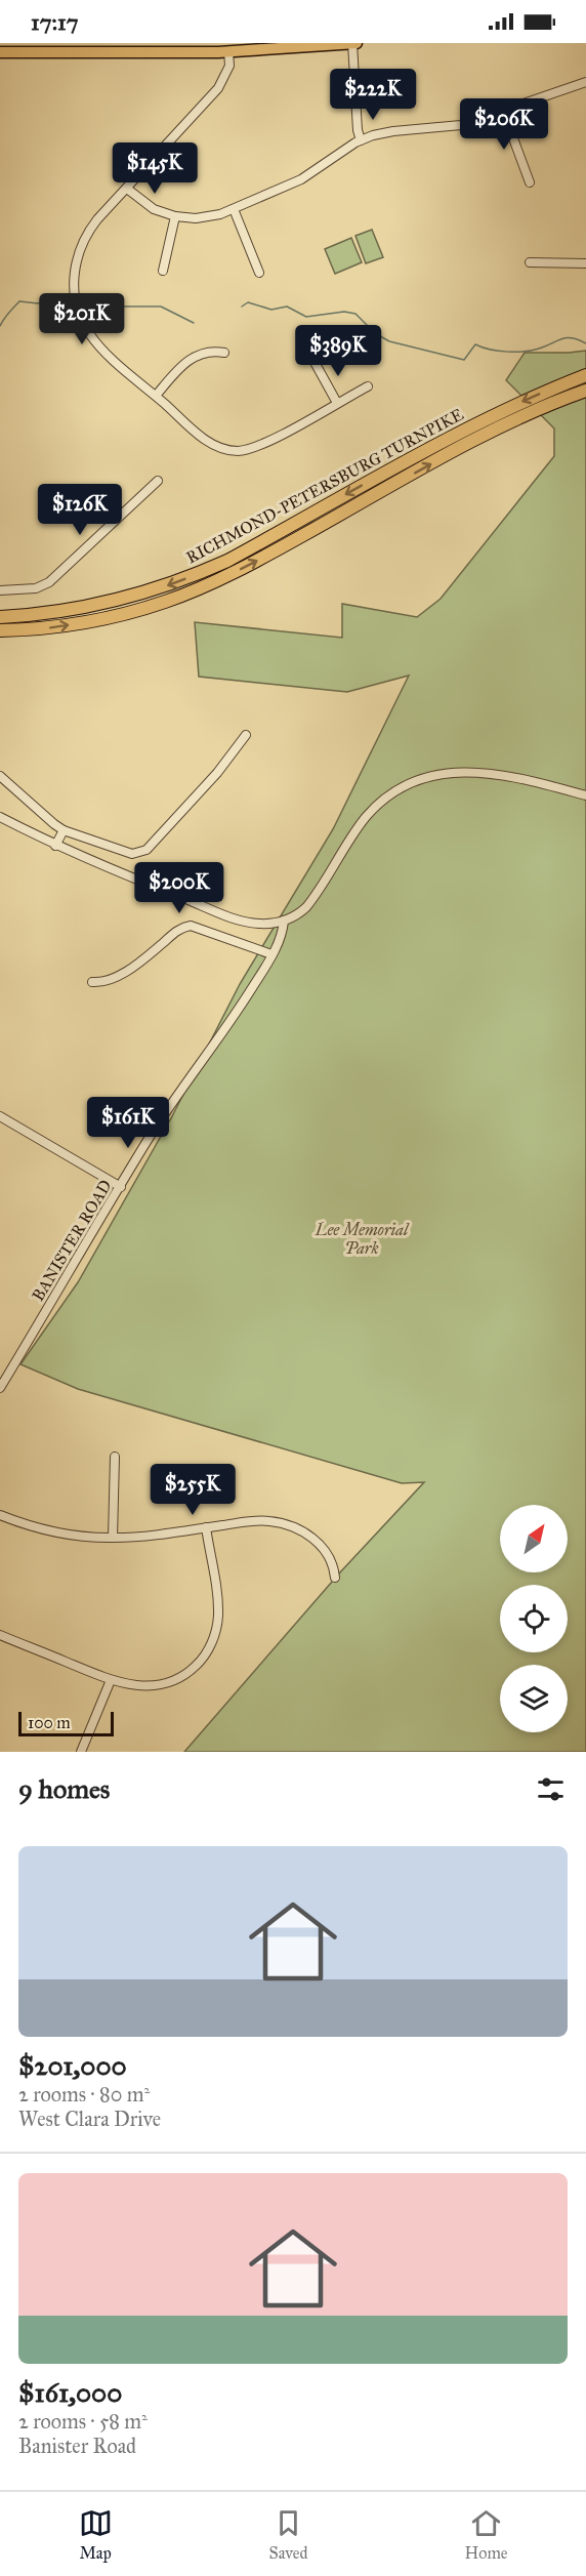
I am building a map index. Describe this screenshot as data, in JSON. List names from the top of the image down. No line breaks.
{"streets":{"highway":["RICHMOND-PETERSBURG TURNPIKE"],"street":["BANISTER ROAD"]},"parks":["Lee Memorial Park"],"scale_bar":"100 m","north":"top right","page":{"status":"17:17","price":["$222K","$206K","$145K","$201K","$389K","$126K","$200K","$161K","$255K"],"scale":"100 m","heading":"9 homes","list":[{"name":"$201,000","note":"2 rooms · 80 m² · West Clara Drive"},{"name":"$161,000","note":"2 rooms · 58 m² · Banister Road"}],"tabs":["Map","Saved","Home"]}}
